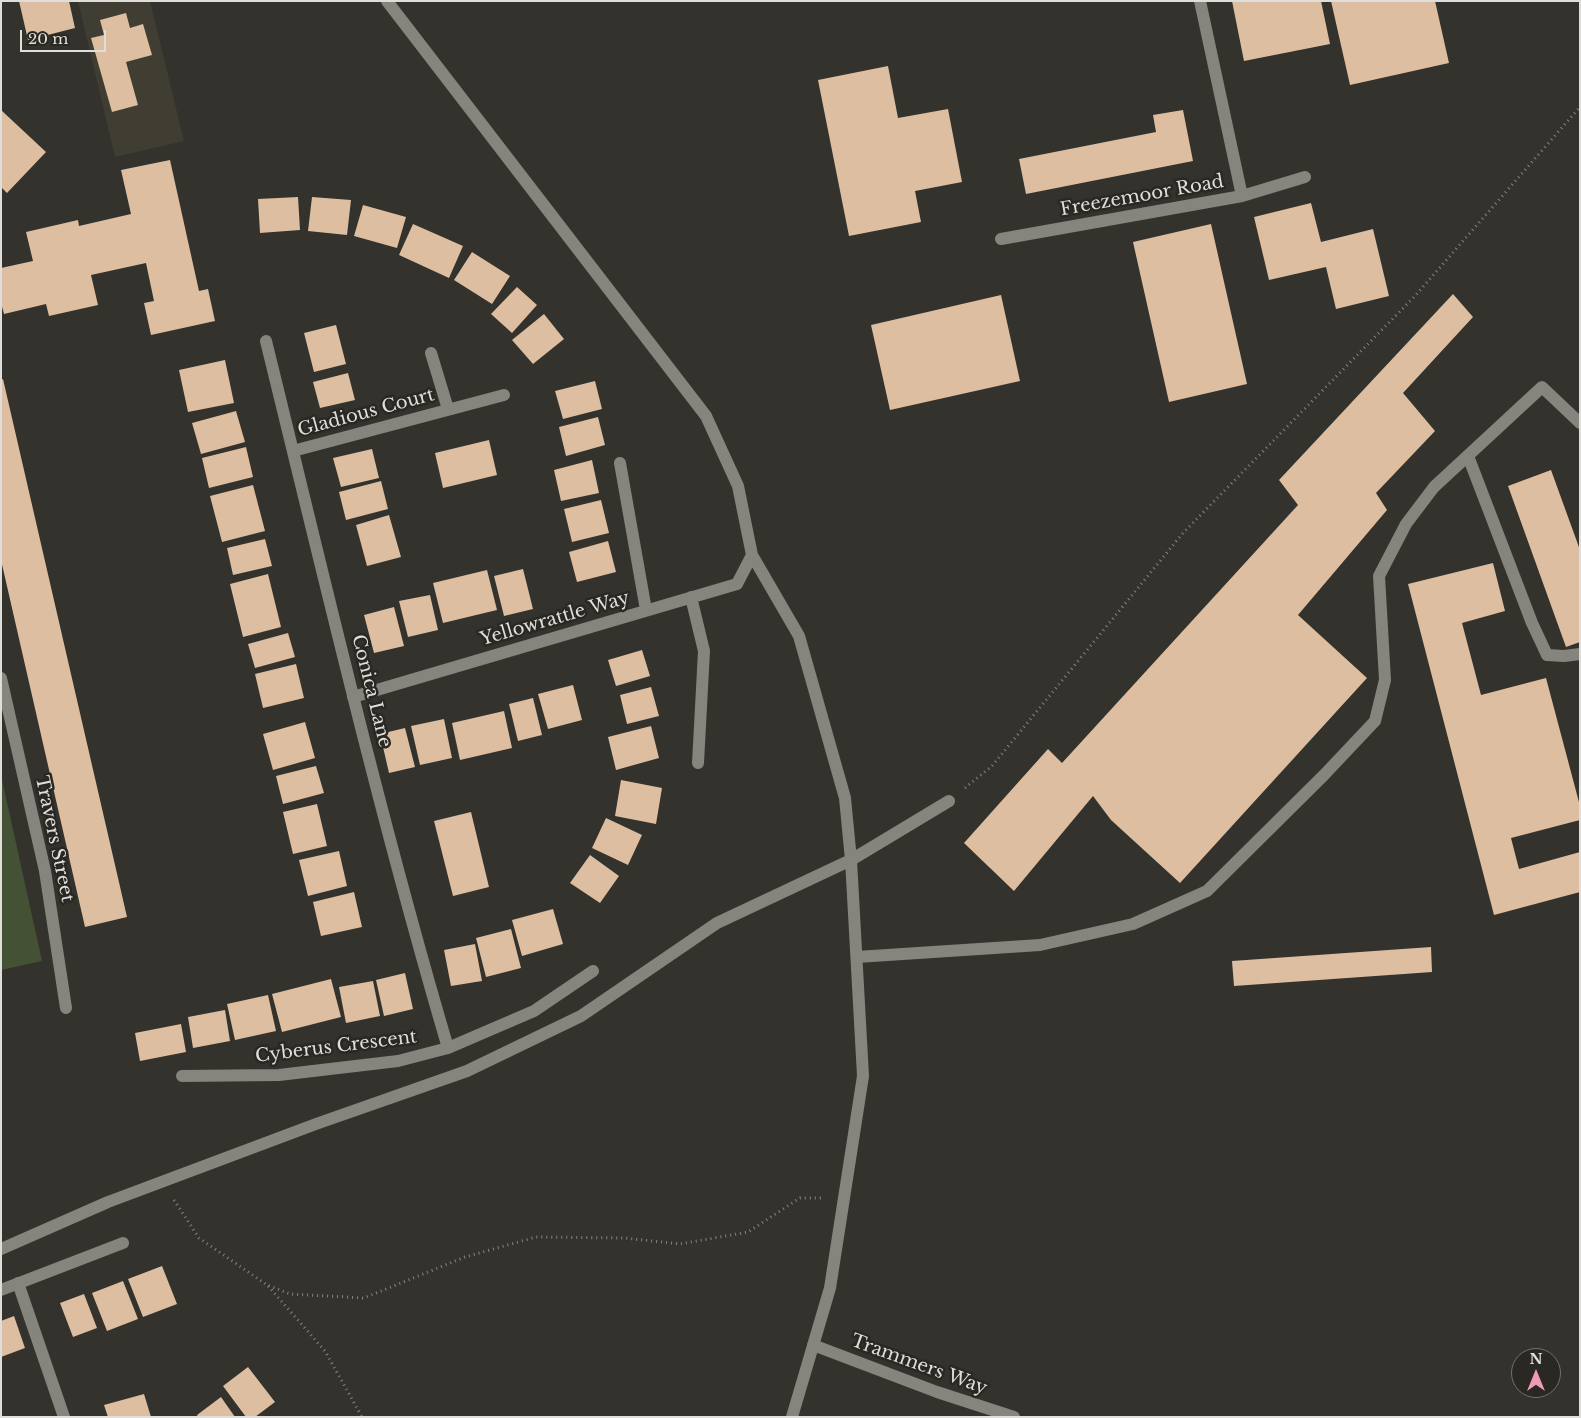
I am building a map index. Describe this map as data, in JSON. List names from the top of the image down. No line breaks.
{"streets":{"street":["Freezemoor Road","Gladious Court","Yellowrattle Way","Conica Lane","Travers Street","Cyberus Crescent","Trammers Way"]},"crossings":[["Gladious Court","Conica Lane"],["Yellowrattle Way","Conica Lane"],["Conica Lane","Cyberus Crescent"]],"scale_bar":"20 m","north":"top"}
